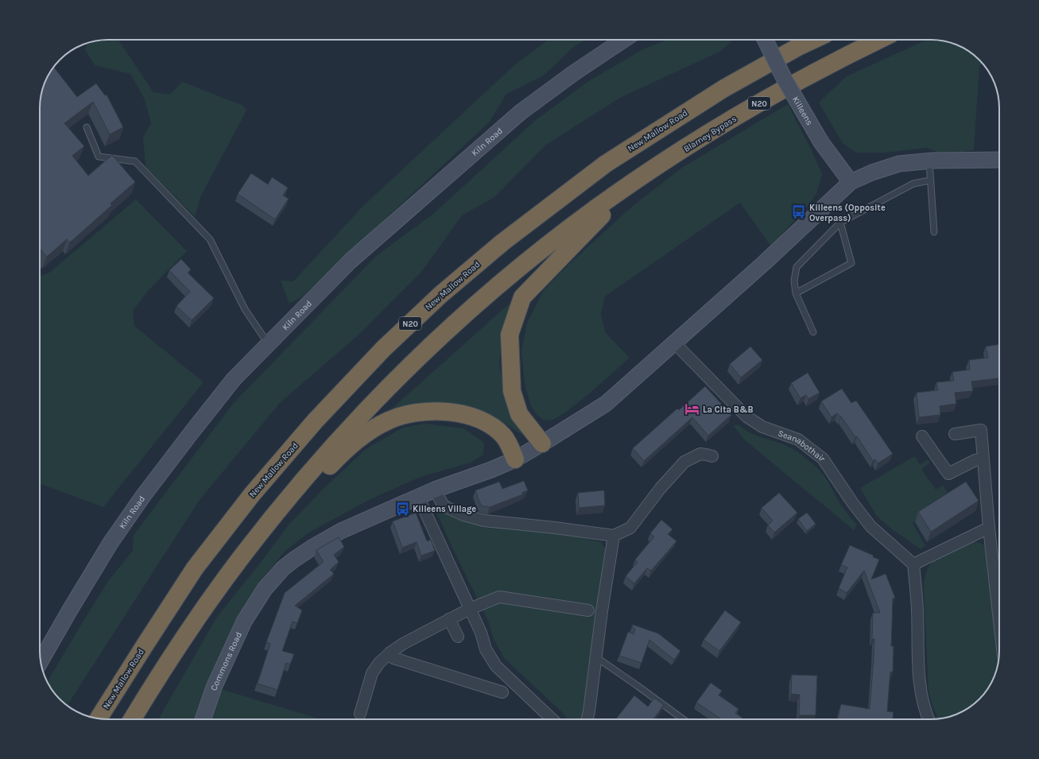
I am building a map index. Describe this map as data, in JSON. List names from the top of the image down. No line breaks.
{"streets":{"highway":["N20","New Mallow Road","Blarney Bypass"],"street":["Killeens","Kiln Road","Seanabothair","Commons Road"]},"crossings":[["N20","Blarney Bypass"],["N20","Commons Road"],["Killeens","Commons Road"],["Seanabothair","Commons Road"]],"places":{"bus stop":["Killeens (Opposite Overpass)","Killeens Village"],"hotel":["La Cita B&B"]}}
